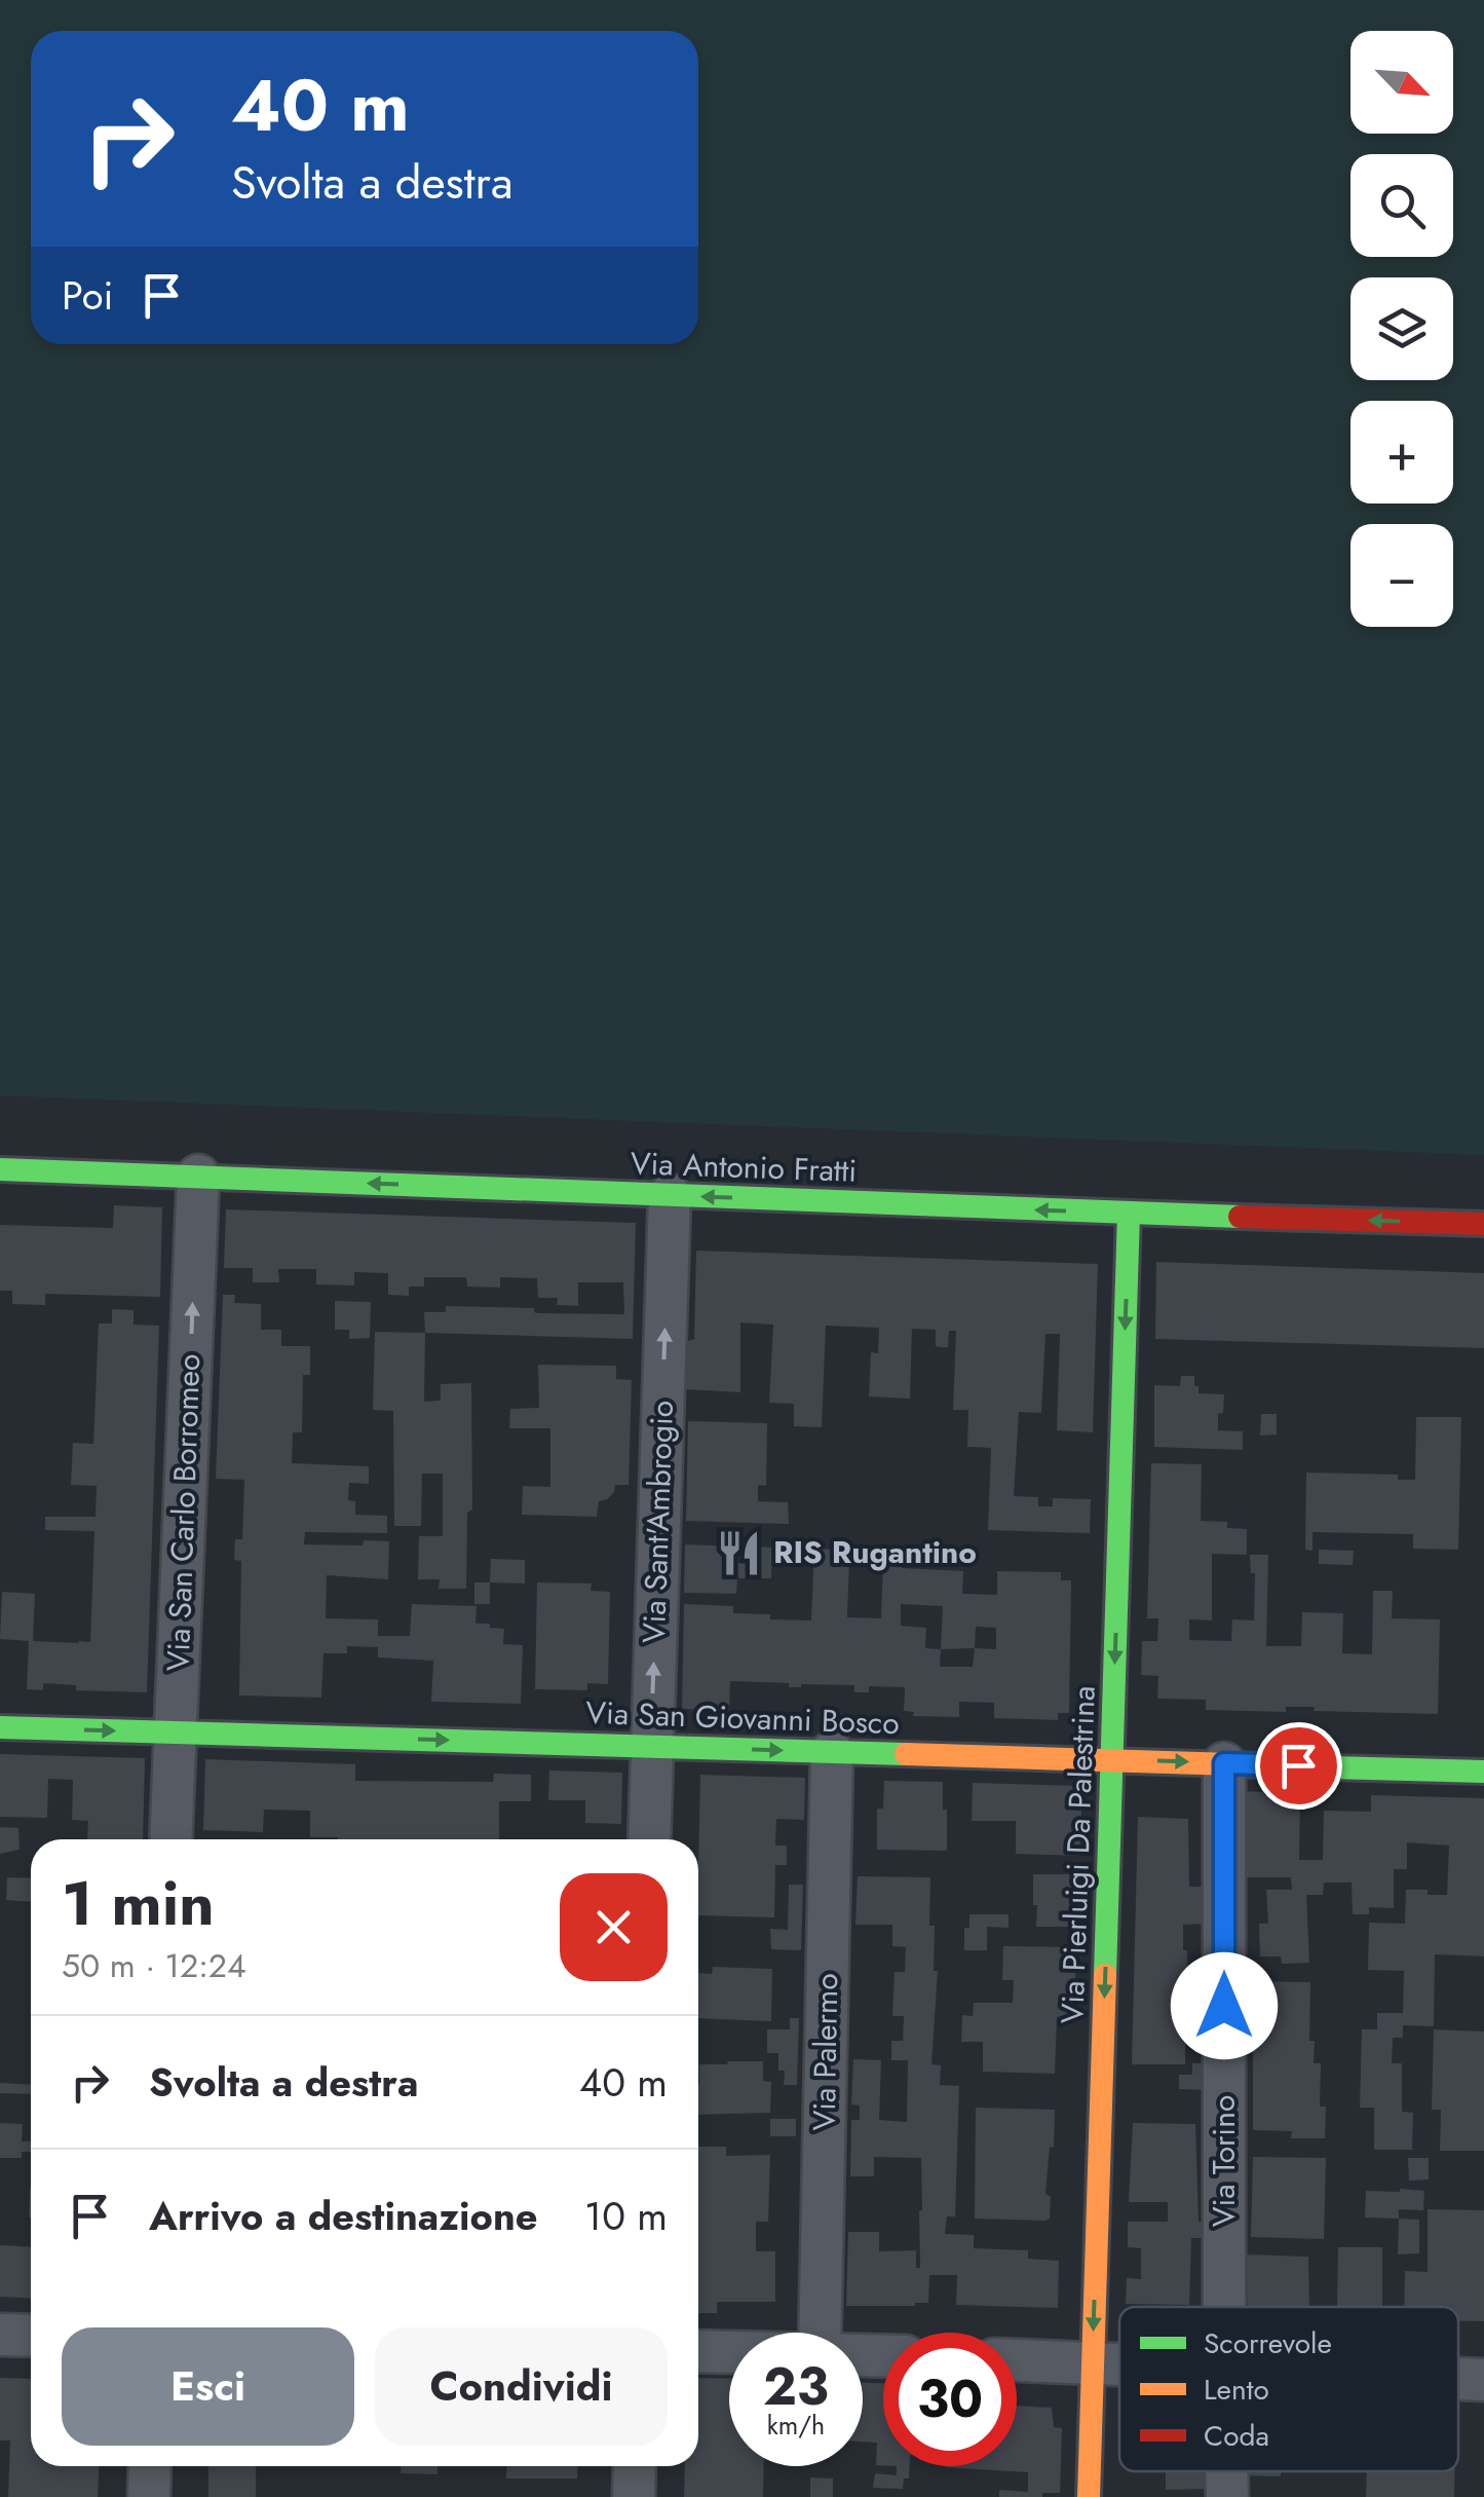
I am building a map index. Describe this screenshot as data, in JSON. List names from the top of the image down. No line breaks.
{"streets":{"street":["Via Antonio Fratti","Via San Carlo Borromeo","Via Sant'Ambrogio","Via San Giovanni Bosco","Via Pierluigi Da Palestrina","Via Palermo","Via Torino"]},"crossings":[["Via Antonio Fratti","Via San Carlo Borromeo"],["Via Antonio Fratti","Via Sant'Ambrogio"],["Via Antonio Fratti","Via Pierluigi Da Palestrina"],["Via San Carlo Borromeo","Via San Giovanni Bosco"],["Via Sant'Ambrogio","Via San Giovanni Bosco"],["Via San Giovanni Bosco","Via Pierluigi Da Palestrina"],["Via San Giovanni Bosco","Via Palermo"],["Via San Giovanni Bosco","Via Torino"]],"one_way":["Via Antonio Fratti","Via San Carlo Borromeo","Via Sant'Ambrogio","Via San Giovanni Bosco","Via Pierluigi Da Palestrina"],"places":{"restaurant":["RIS Rugantino"]},"legend":["Scorrevole","Lento","Coda"],"north":"bottom right","page":{"map_buttons":["+","−"],"turn":["40 m","Svolta a destra"],"then":"Poi","heading":["1 min","50 m · 12:24"],"list":[{"name":"Svolta a destra","value":"40 m"},{"name":"Arrivo a destinazione","value":"10 m"}],"buttons":["Esci","Condividi"],"speed":"23 km/h","limit":"30"}}
